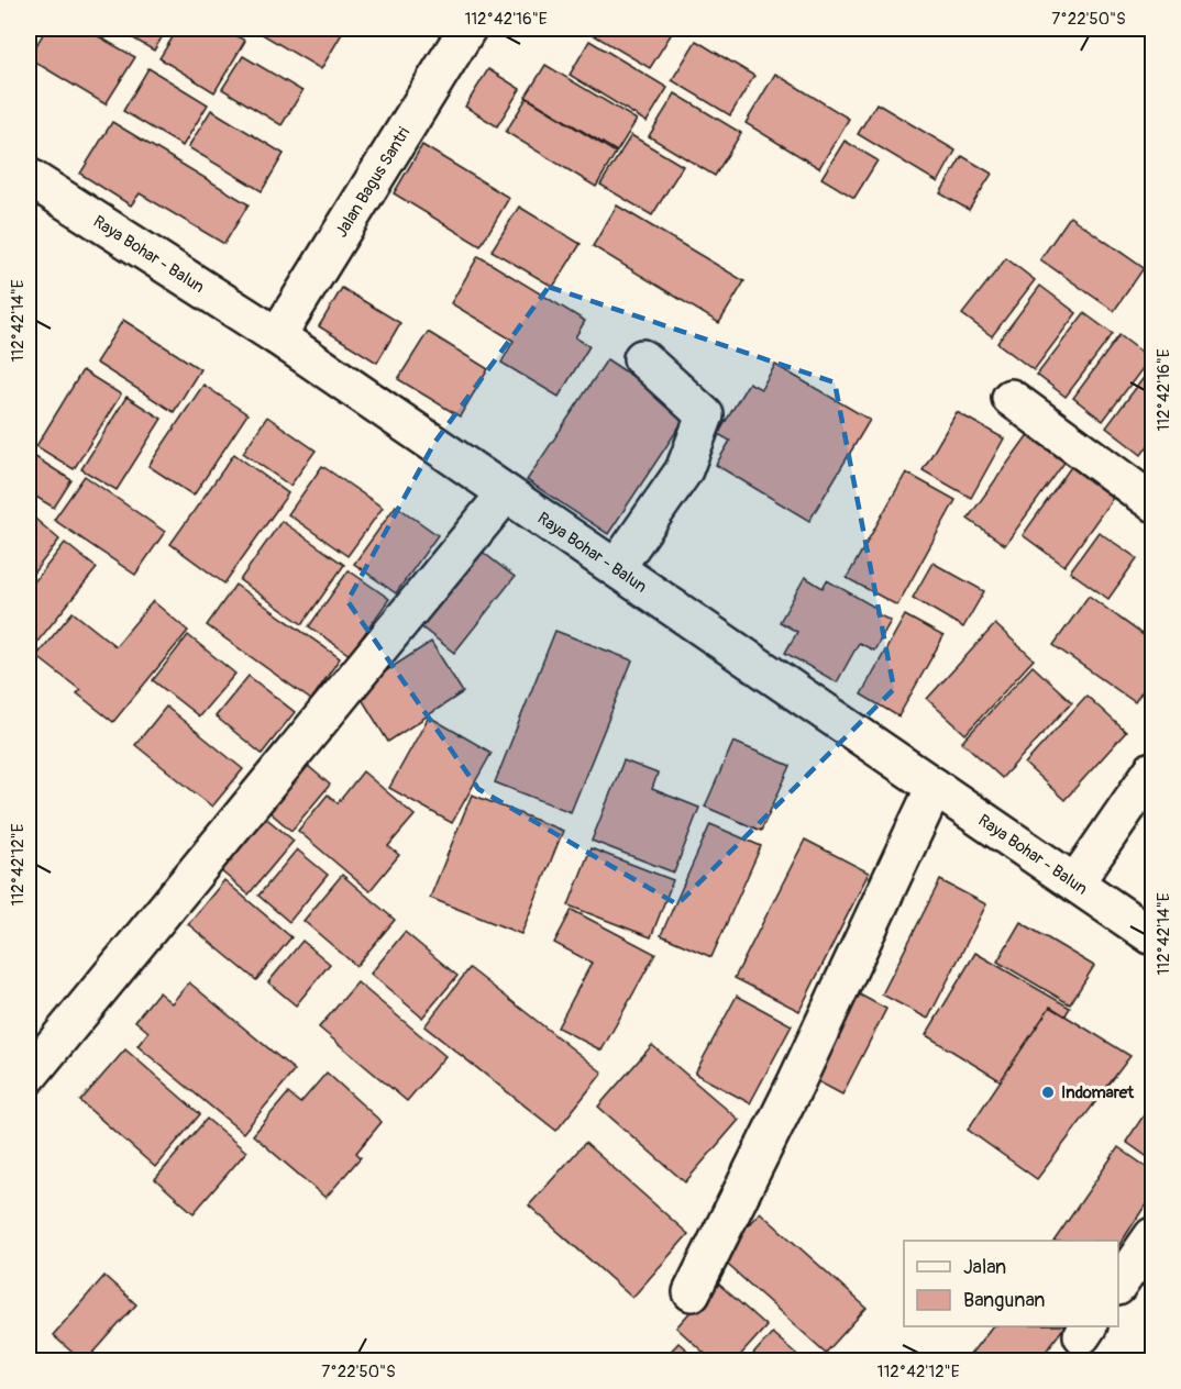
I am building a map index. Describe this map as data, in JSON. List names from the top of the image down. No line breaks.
{"streets":{"street":["Jalan Bagus Santri","Raya Bohar - Balun"]},"crossings":[["Jalan Bagus Santri","Raya Bohar - Balun"]],"places":["Indomaret"],"legend":["Jalan","Bangunan"],"coordinates":["112°42'16\"E","7°22'50\"S","112°42'14\"E","112°42'12\"E"]}
